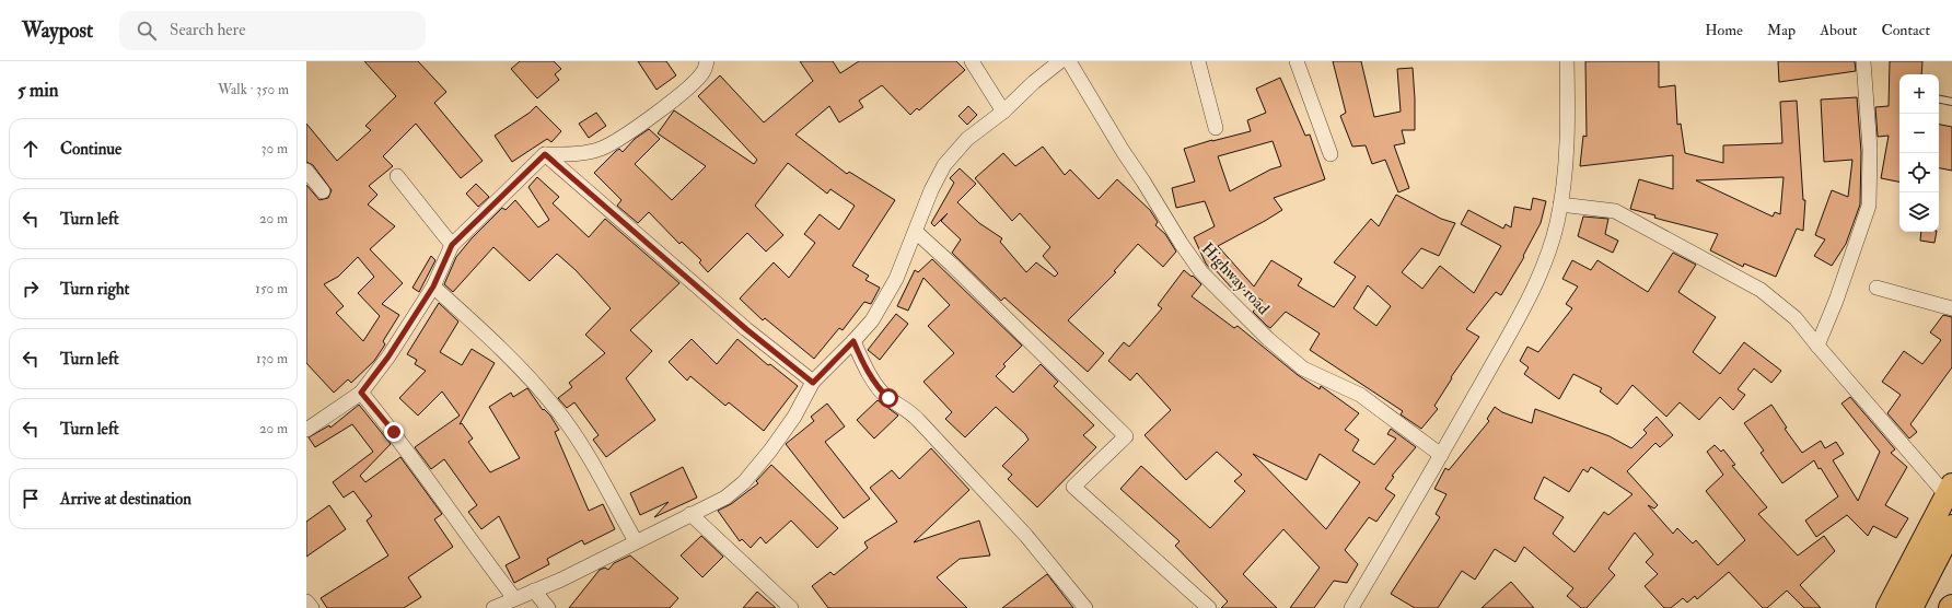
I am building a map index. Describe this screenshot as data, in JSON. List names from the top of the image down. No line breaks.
{"streets":{"street":["Highway road"]},"page":{"header":"Waypost","search":"Search here","nav":["Home","Map","About","Contact"],"heading":["5 min","Walk · 350 m"],"map_buttons":["+","−"],"list":[["Continue","30 m"],["Turn left","20 m"],["Turn right","150 m"],["Turn left","130 m"],["Turn left","20 m"],"Arrive at destination"]}}
